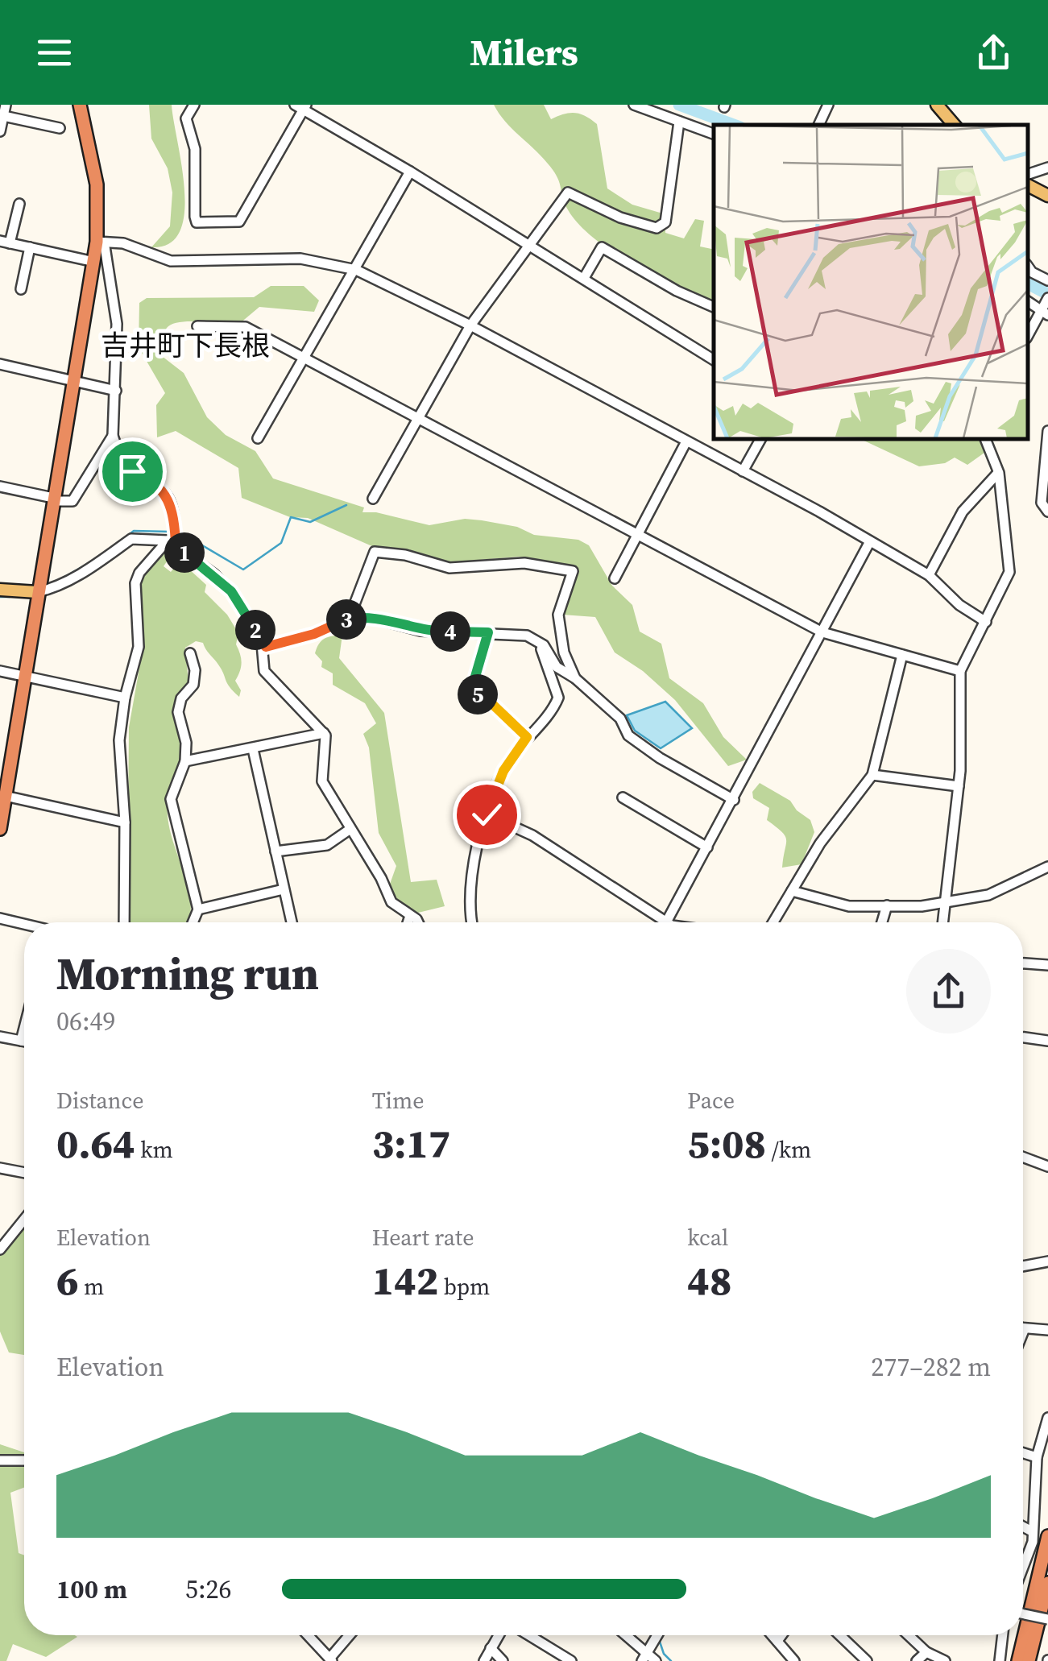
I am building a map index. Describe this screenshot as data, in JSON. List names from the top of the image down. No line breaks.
{"districts":["吉井町下長根"],"page":{"header":"Milers","pins":["1","3","2","4","5"],"heading":["Morning run","06:49"],"stats":[["Distance","0.64 km"],["Time","3:17"],["Pace","5:08 /km"],["Elevation","6 m"],["Heart rate","142 bpm"],["kcal","48"]],"chart":["Elevation","277–282 m"],"list":[{"name":"100 m","note":"5:26"}]}}
